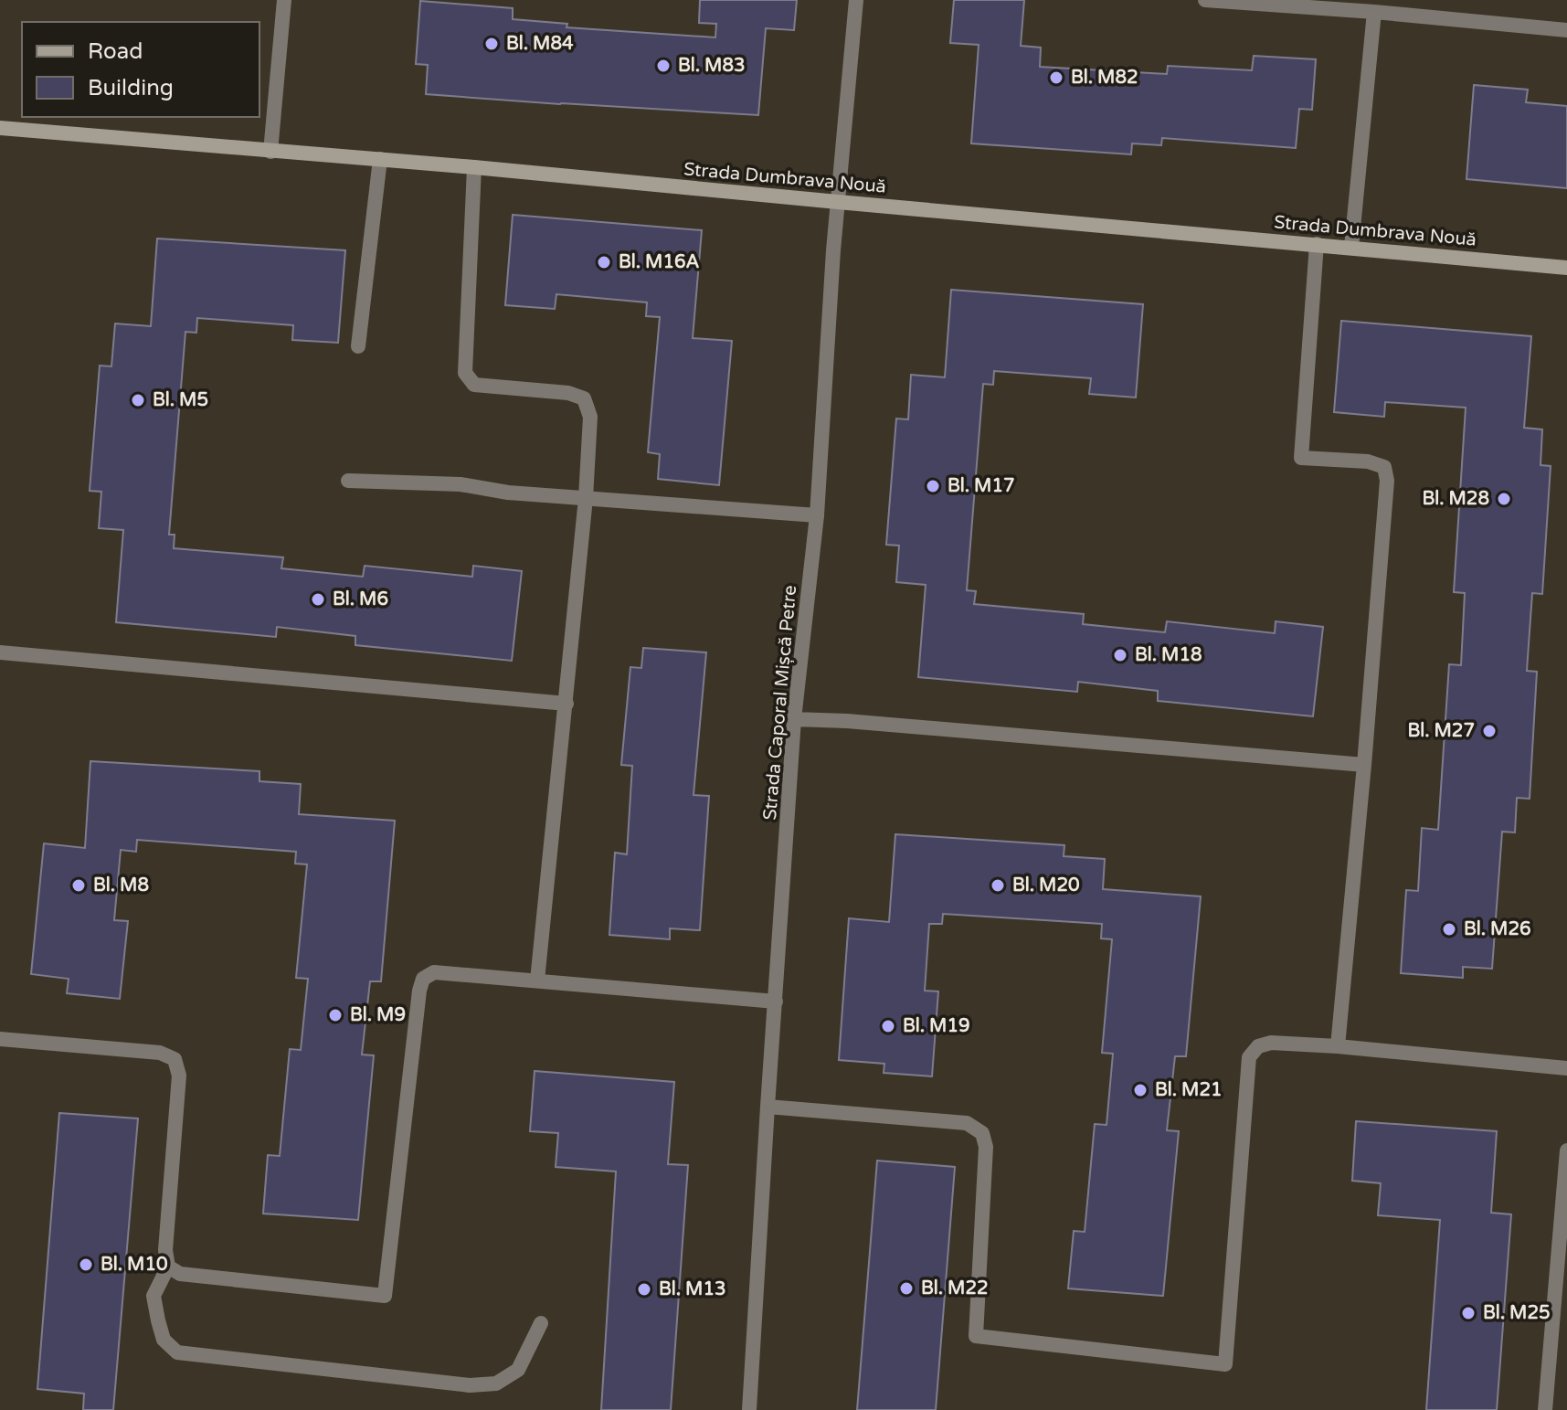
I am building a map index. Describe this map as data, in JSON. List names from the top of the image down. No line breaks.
{"streets":{"street":["Strada Dumbrava Nouă","Strada Caporal Mișcă Petre"]},"crossings":[["Strada Dumbrava Nouă","Strada Caporal Mișcă Petre"]],"places":["Bl. M84","Bl. M83","Bl. M82","Bl. M16A","Bl. M5","Bl. M17","Bl. M28","Bl. M6","Bl. M18","Bl. M27","Bl. M8","Bl. M20","Bl. M26","Bl. M9","Bl. M19","Bl. M21","Bl. M10","Bl. M22","Bl. M13","Bl. M25"],"legend":["Road","Building"]}
